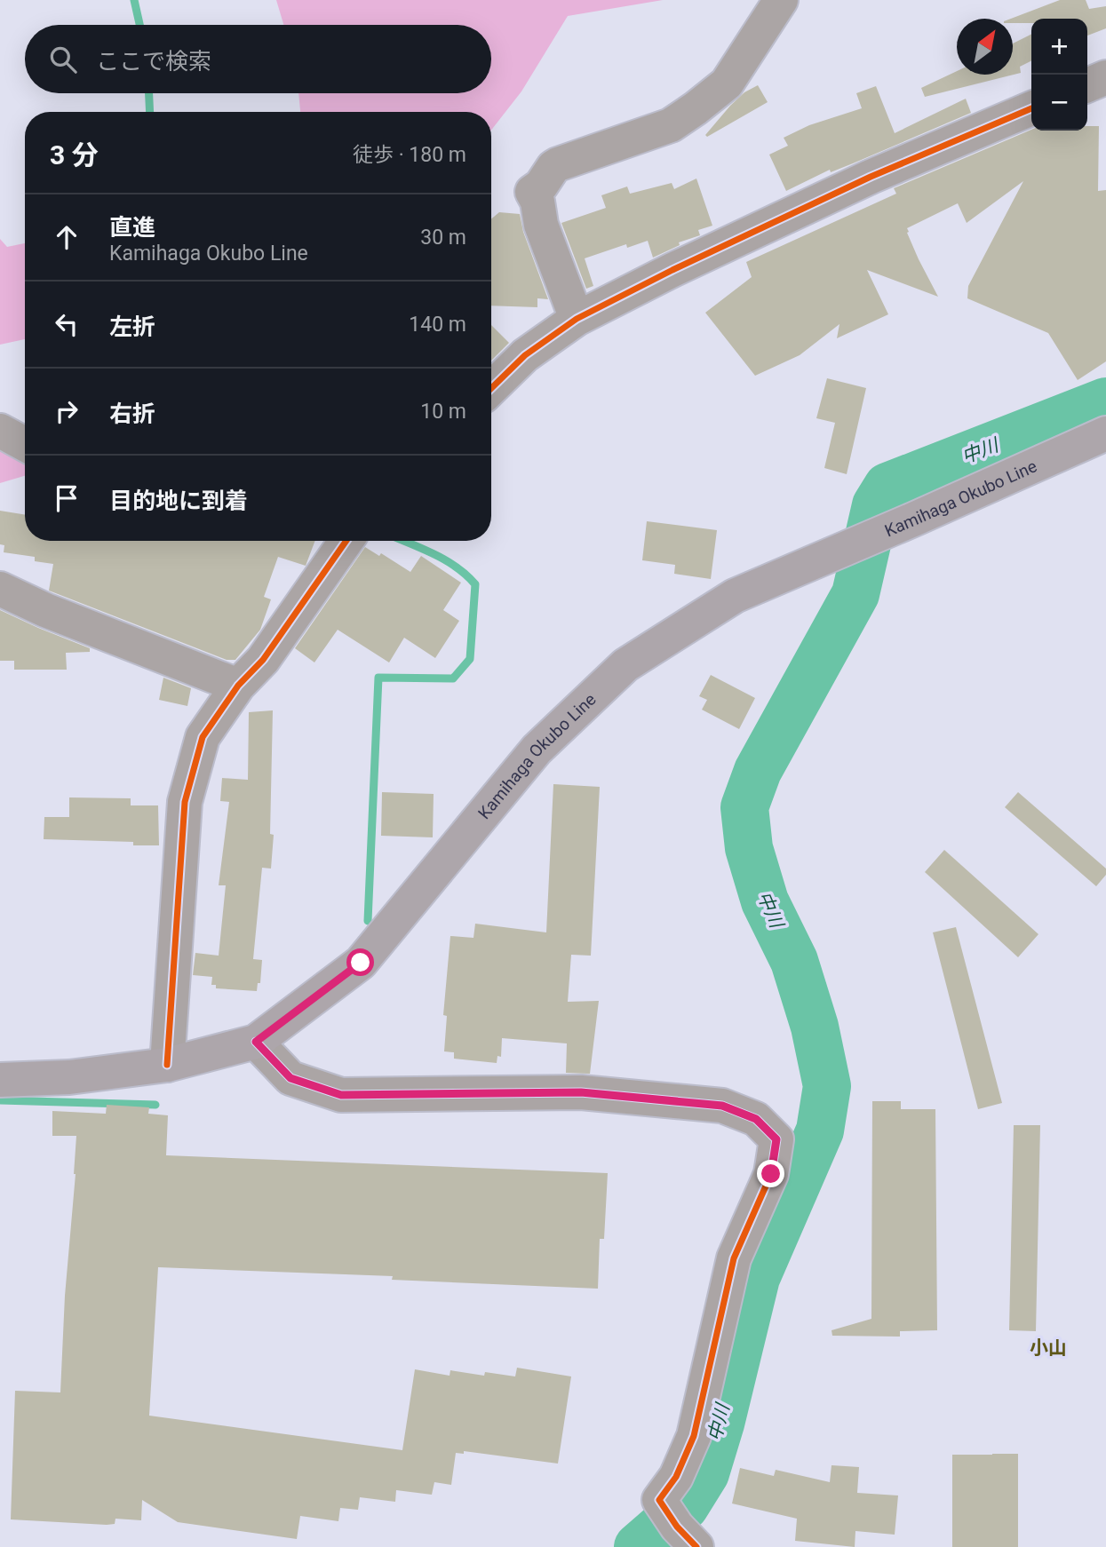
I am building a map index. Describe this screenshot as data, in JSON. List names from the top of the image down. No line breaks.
{"streets":{"main road":["Kamihaga Okubo Line"]},"districts":["小山"],"water":["中川"],"north":"top right","page":{"map_buttons":["+","−"],"search":"ここで検索","heading":["3 分","徒歩 · 180 m"],"list":[["直進","Kamihaga Okubo Line","30 m"],["左折","140 m"],["右折","10 m"],"目的地に到着"]}}
